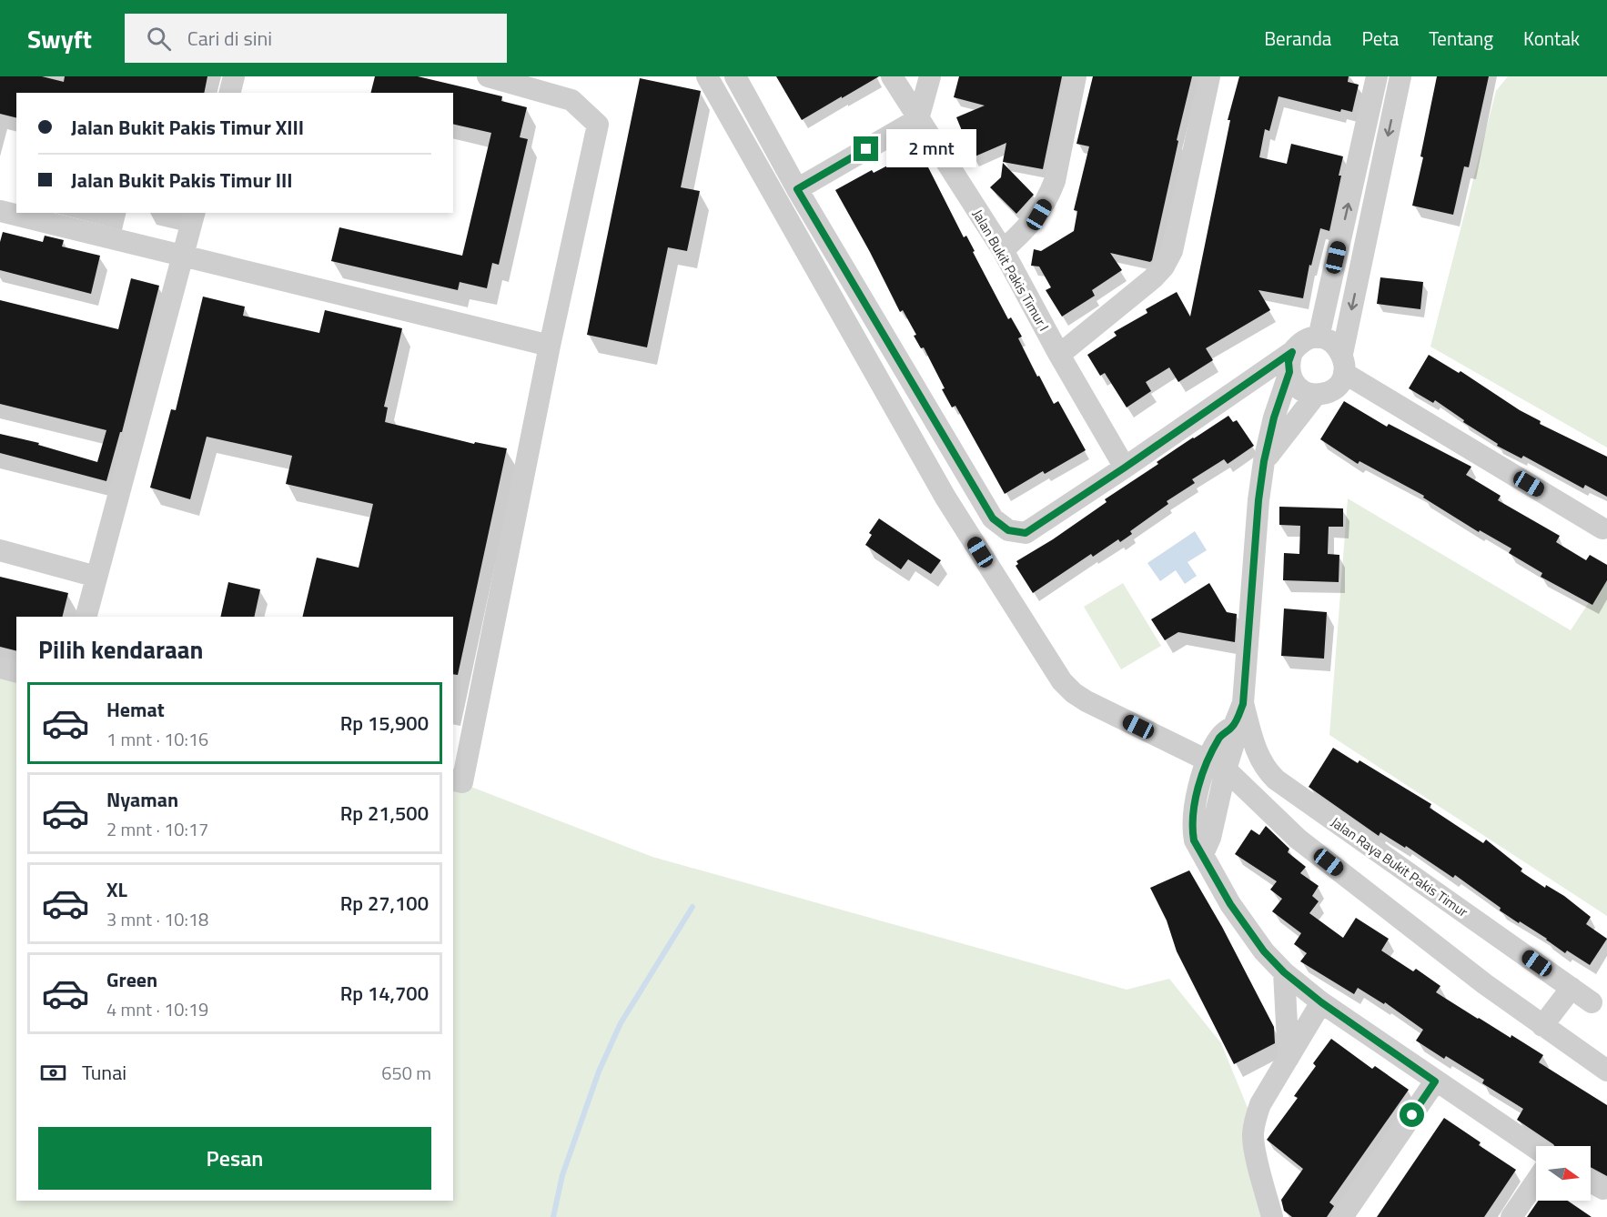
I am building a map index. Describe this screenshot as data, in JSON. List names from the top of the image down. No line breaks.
{"streets":{"street":["Jalan Bukit Pakis Timur I","Jalan Raya Bukit Pakis Timur"]},"north":"right","page":{"header":"Swyft","search":"Cari di sini","nav":["Beranda","Peta","Tentang","Kontak"],"banner":["Jalan Bukit Pakis Timur XIII","Jalan Bukit Pakis Timur III"],"bubble":"2 mnt","heading":"Pilih kendaraan","list":[{"name":"Hemat","note":"1 mnt · 10:16","value":"Rp 15,900"},{"name":"Nyaman","note":"2 mnt · 10:17","value":"Rp 21,500"},{"name":"XL","note":"3 mnt · 10:18","value":"Rp 27,100"},{"name":"Green","note":"4 mnt · 10:19","value":"Rp 14,700"}],"pay":["Tunai","650 m"],"buttons":"Pesan"}}
